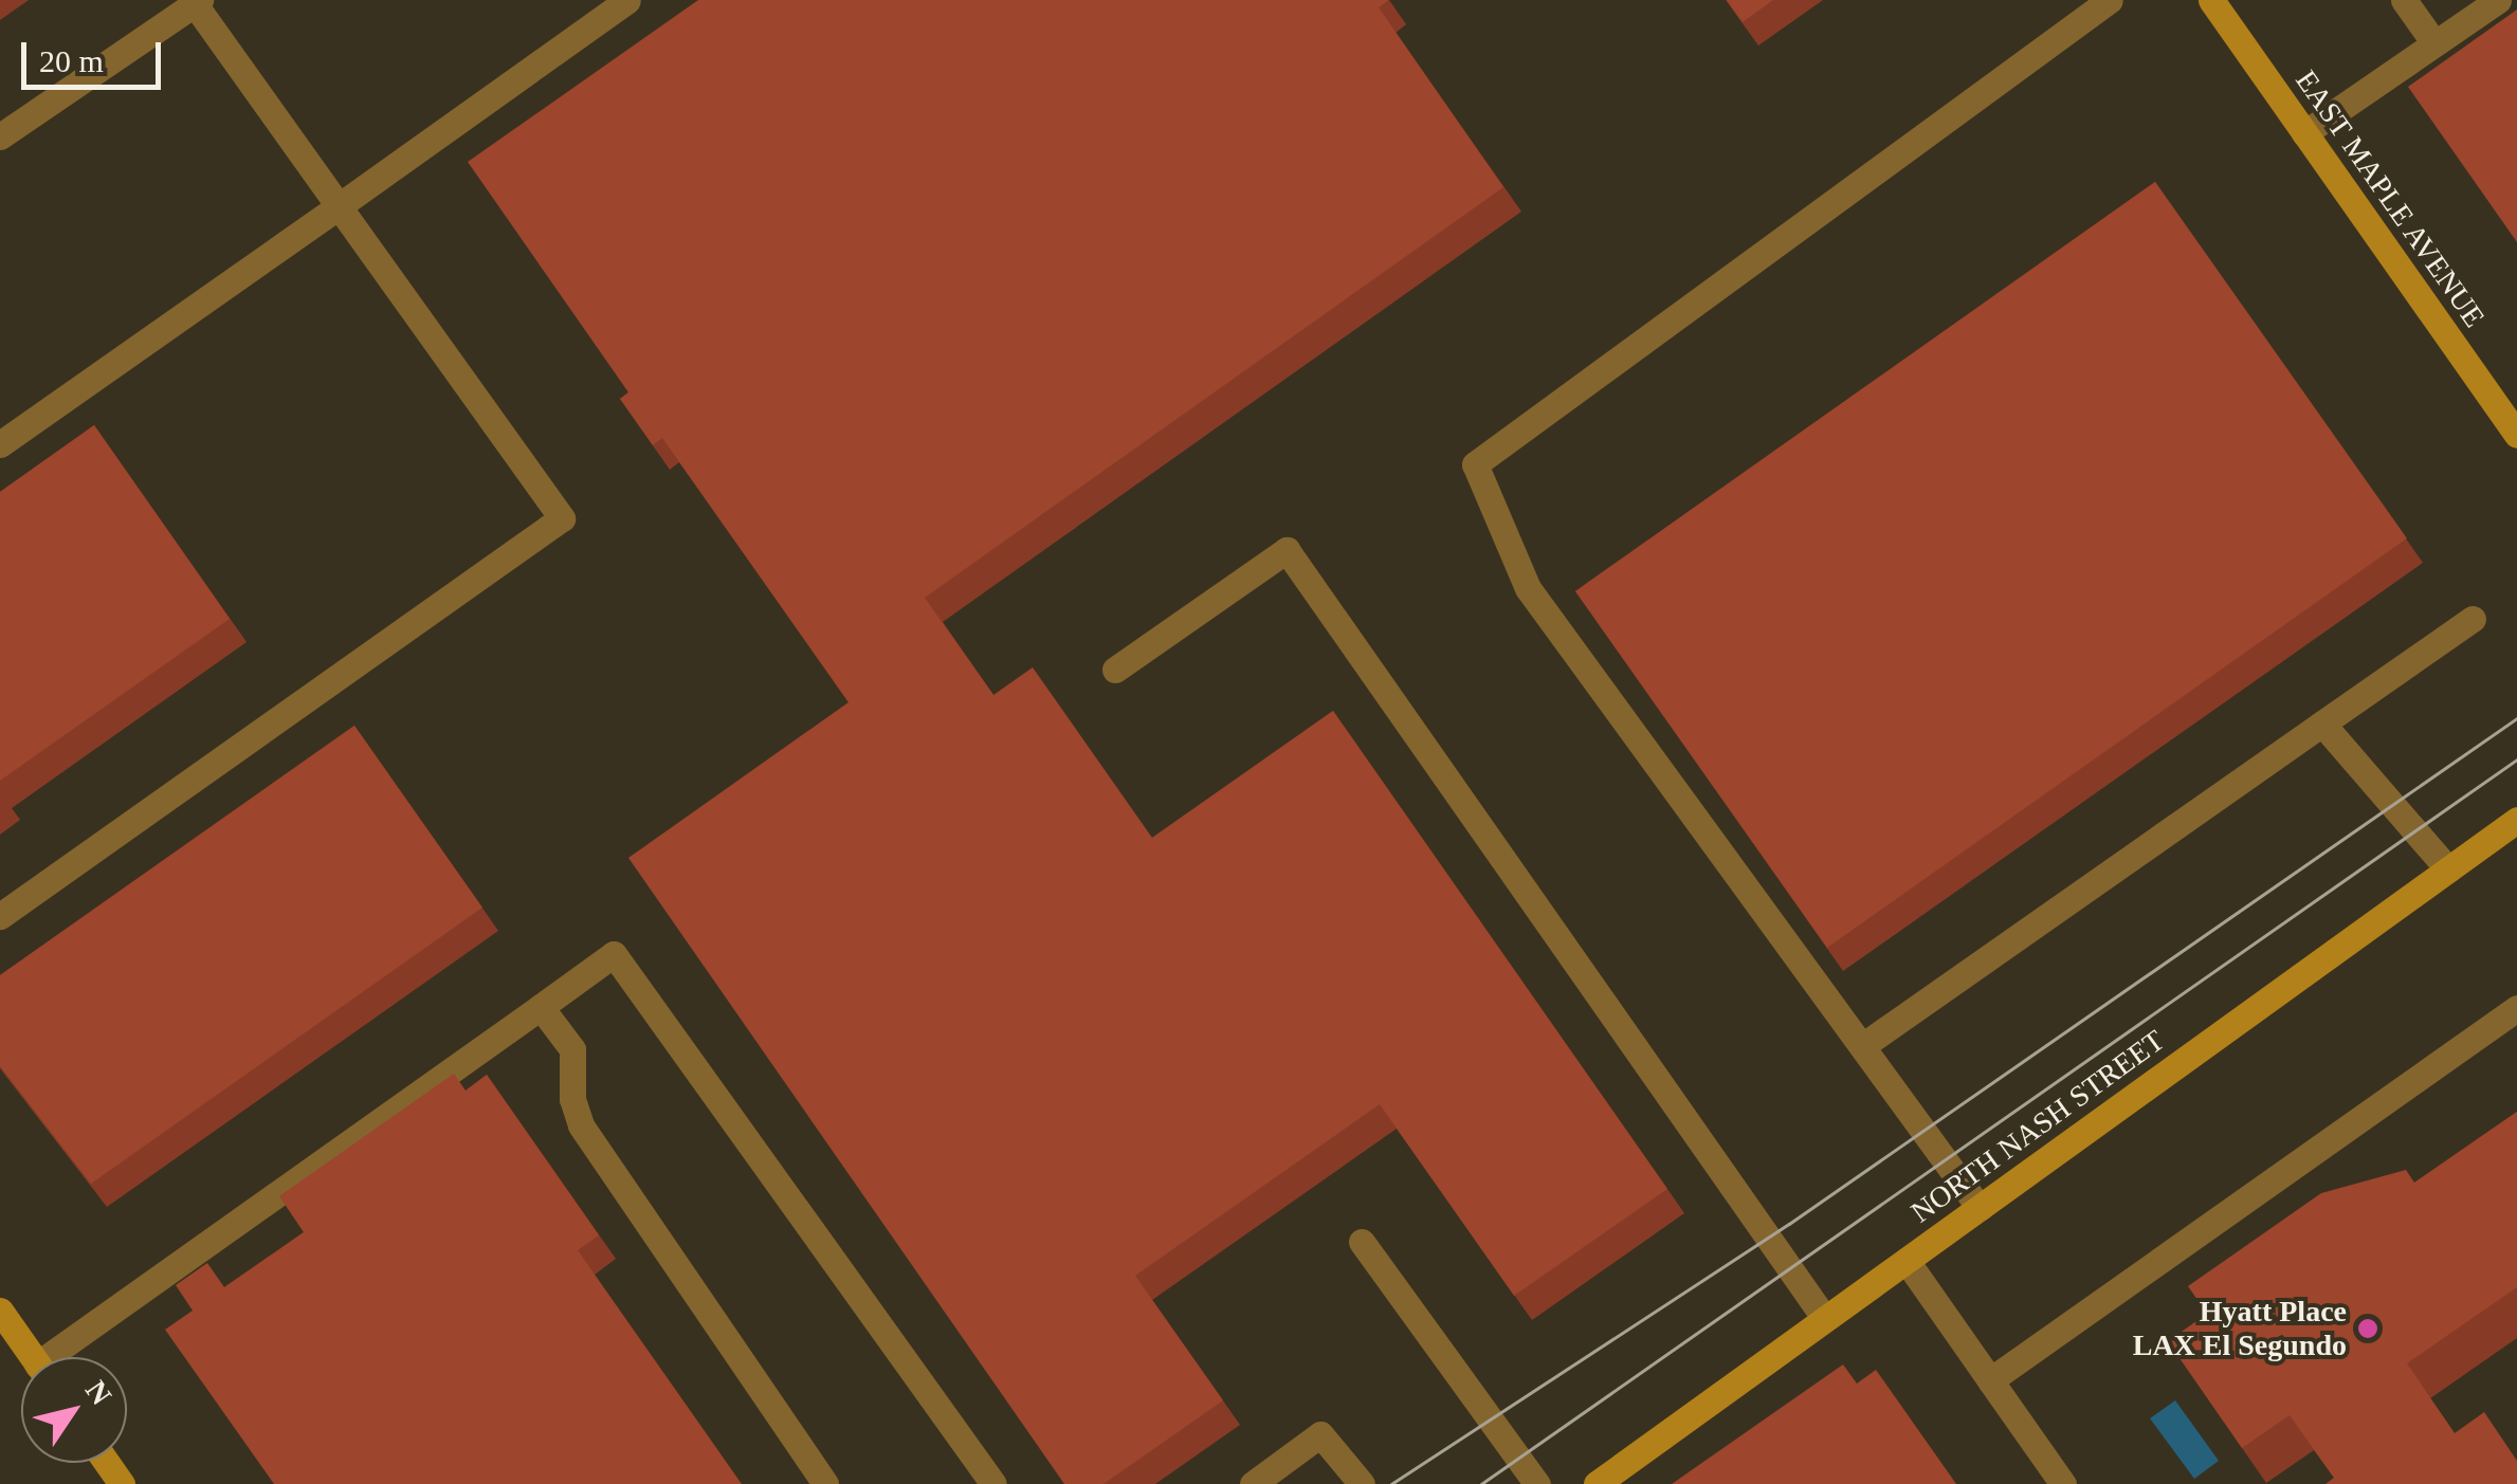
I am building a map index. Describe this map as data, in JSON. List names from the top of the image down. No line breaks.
{"streets":{"street":["EAST MAPLE AVENUE","NORTH NASH STREET"]},"places":["Hyatt Place LAX El Segundo"],"scale_bar":"20 m","north":"top right"}
